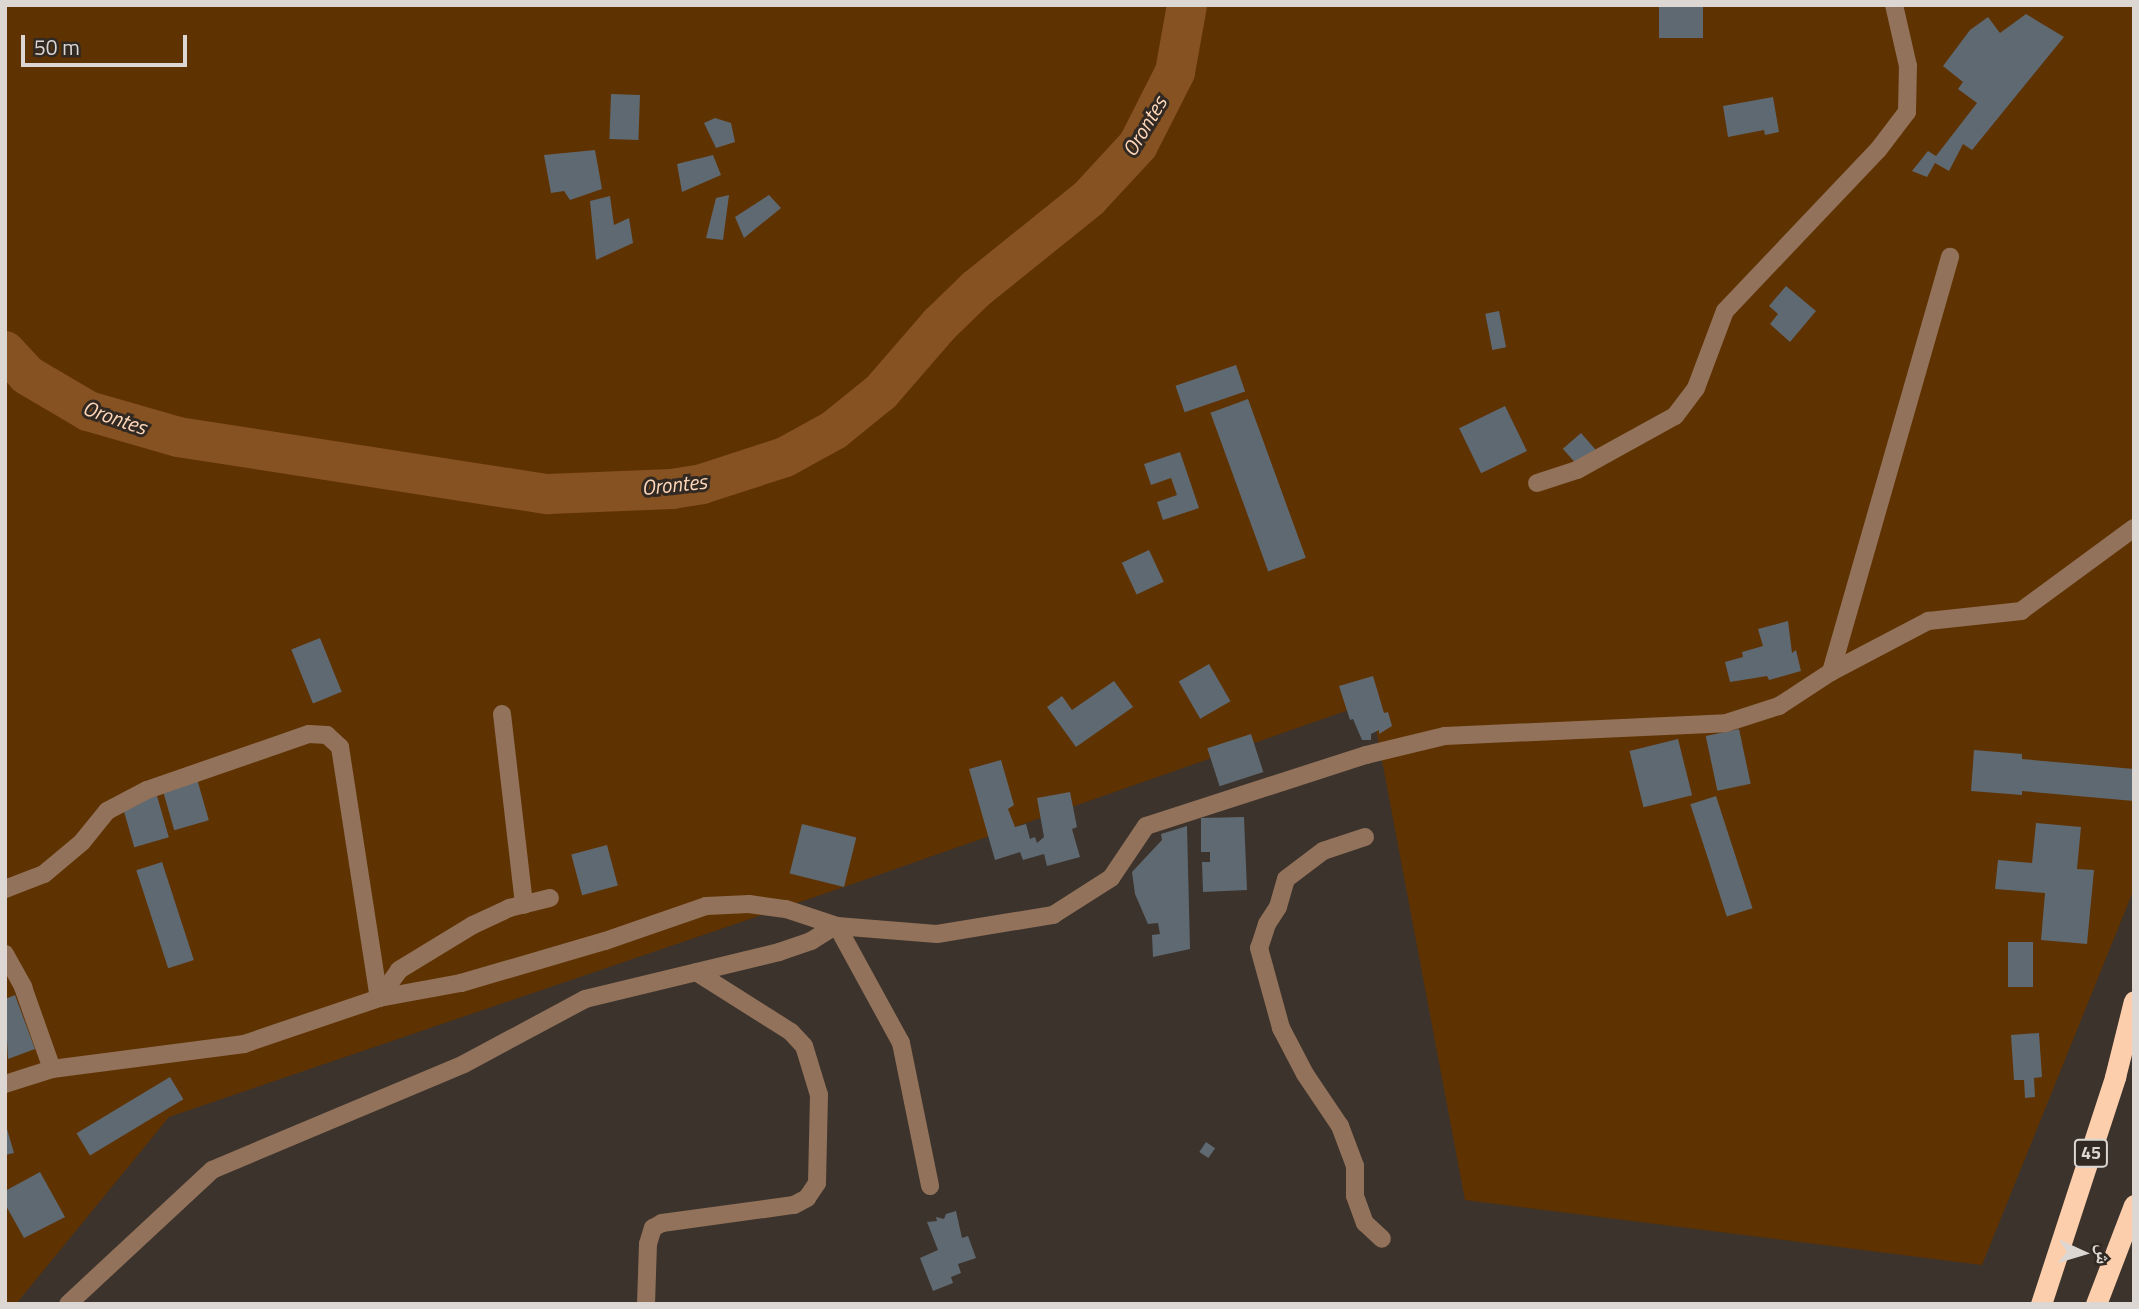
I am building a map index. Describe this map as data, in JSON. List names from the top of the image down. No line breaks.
{"streets":{"highway":["45"]},"water":["Orontes"],"scale_bar":"50 m","north":"right"}
